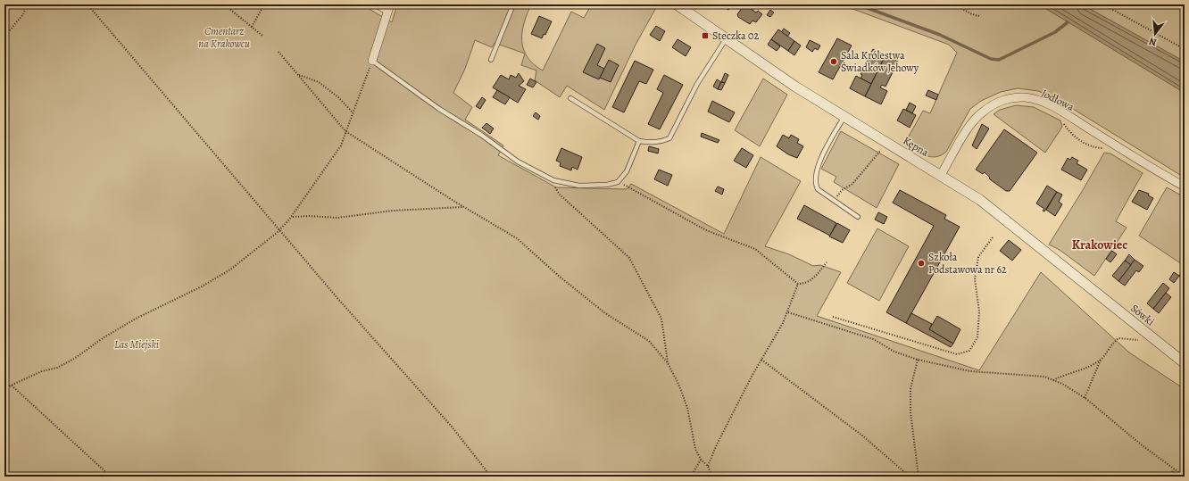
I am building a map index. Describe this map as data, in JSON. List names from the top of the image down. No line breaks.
{"streets":{"street":["Jodłowa","Kępna","Sówki"]},"crossings":[["Jodłowa","Kępna"],["Kępna","Sówki"]],"districts":["Krakowiec"],"parks":["Cmentarz na Krakowcu","Las Miejski"],"places":{"transit":["Steczka 02"],"other":["Sala Królestwa Świadków Jehowy","Szkoła Podstawowa nr 62"]},"north":"bottom"}
